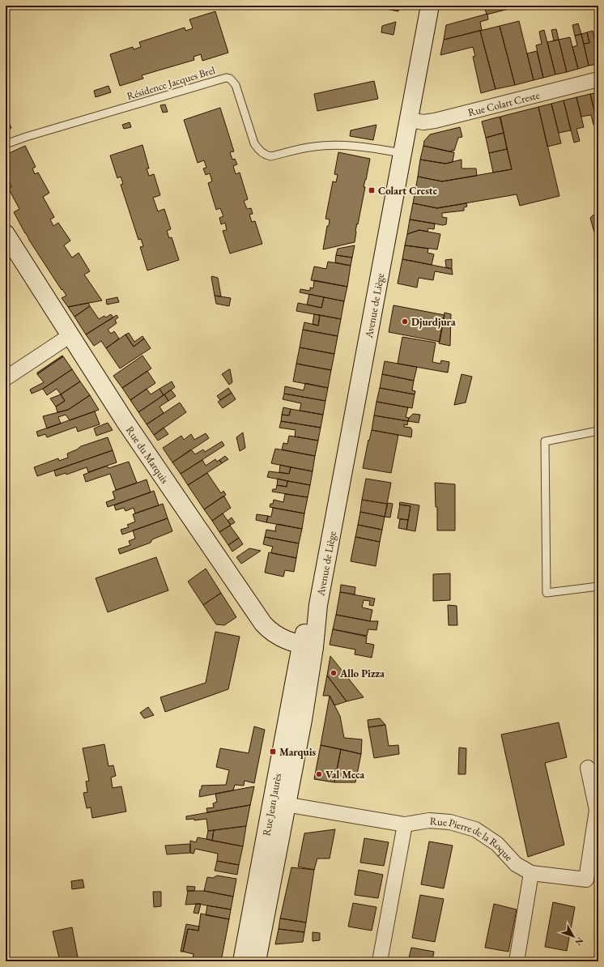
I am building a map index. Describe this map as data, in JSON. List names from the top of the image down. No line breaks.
{"streets":{"main road":["Avenue de Liège","Rue du Marquis","Rue Jean Jaurès"],"street":["Rue Colart Creste","Rue Pierre de la Roque"],"lane":["Résidence Jacques Brel"]},"crossings":[["Résidence Jacques Brel","Avenue de Liège"],["Rue Colart Creste","Avenue de Liège"],["Avenue de Liège","Rue du Marquis"],["Avenue de Liège","Rue Jean Jaurès"],["Rue du Marquis","Rue Jean Jaurès"],["Rue Jean Jaurès","Rue Pierre de la Roque"]],"places":{"transit":["Colart Creste","Marquis"],"other":["Djurdjura","Allo Pizza","Val Meca"]},"north":"bottom right"}
